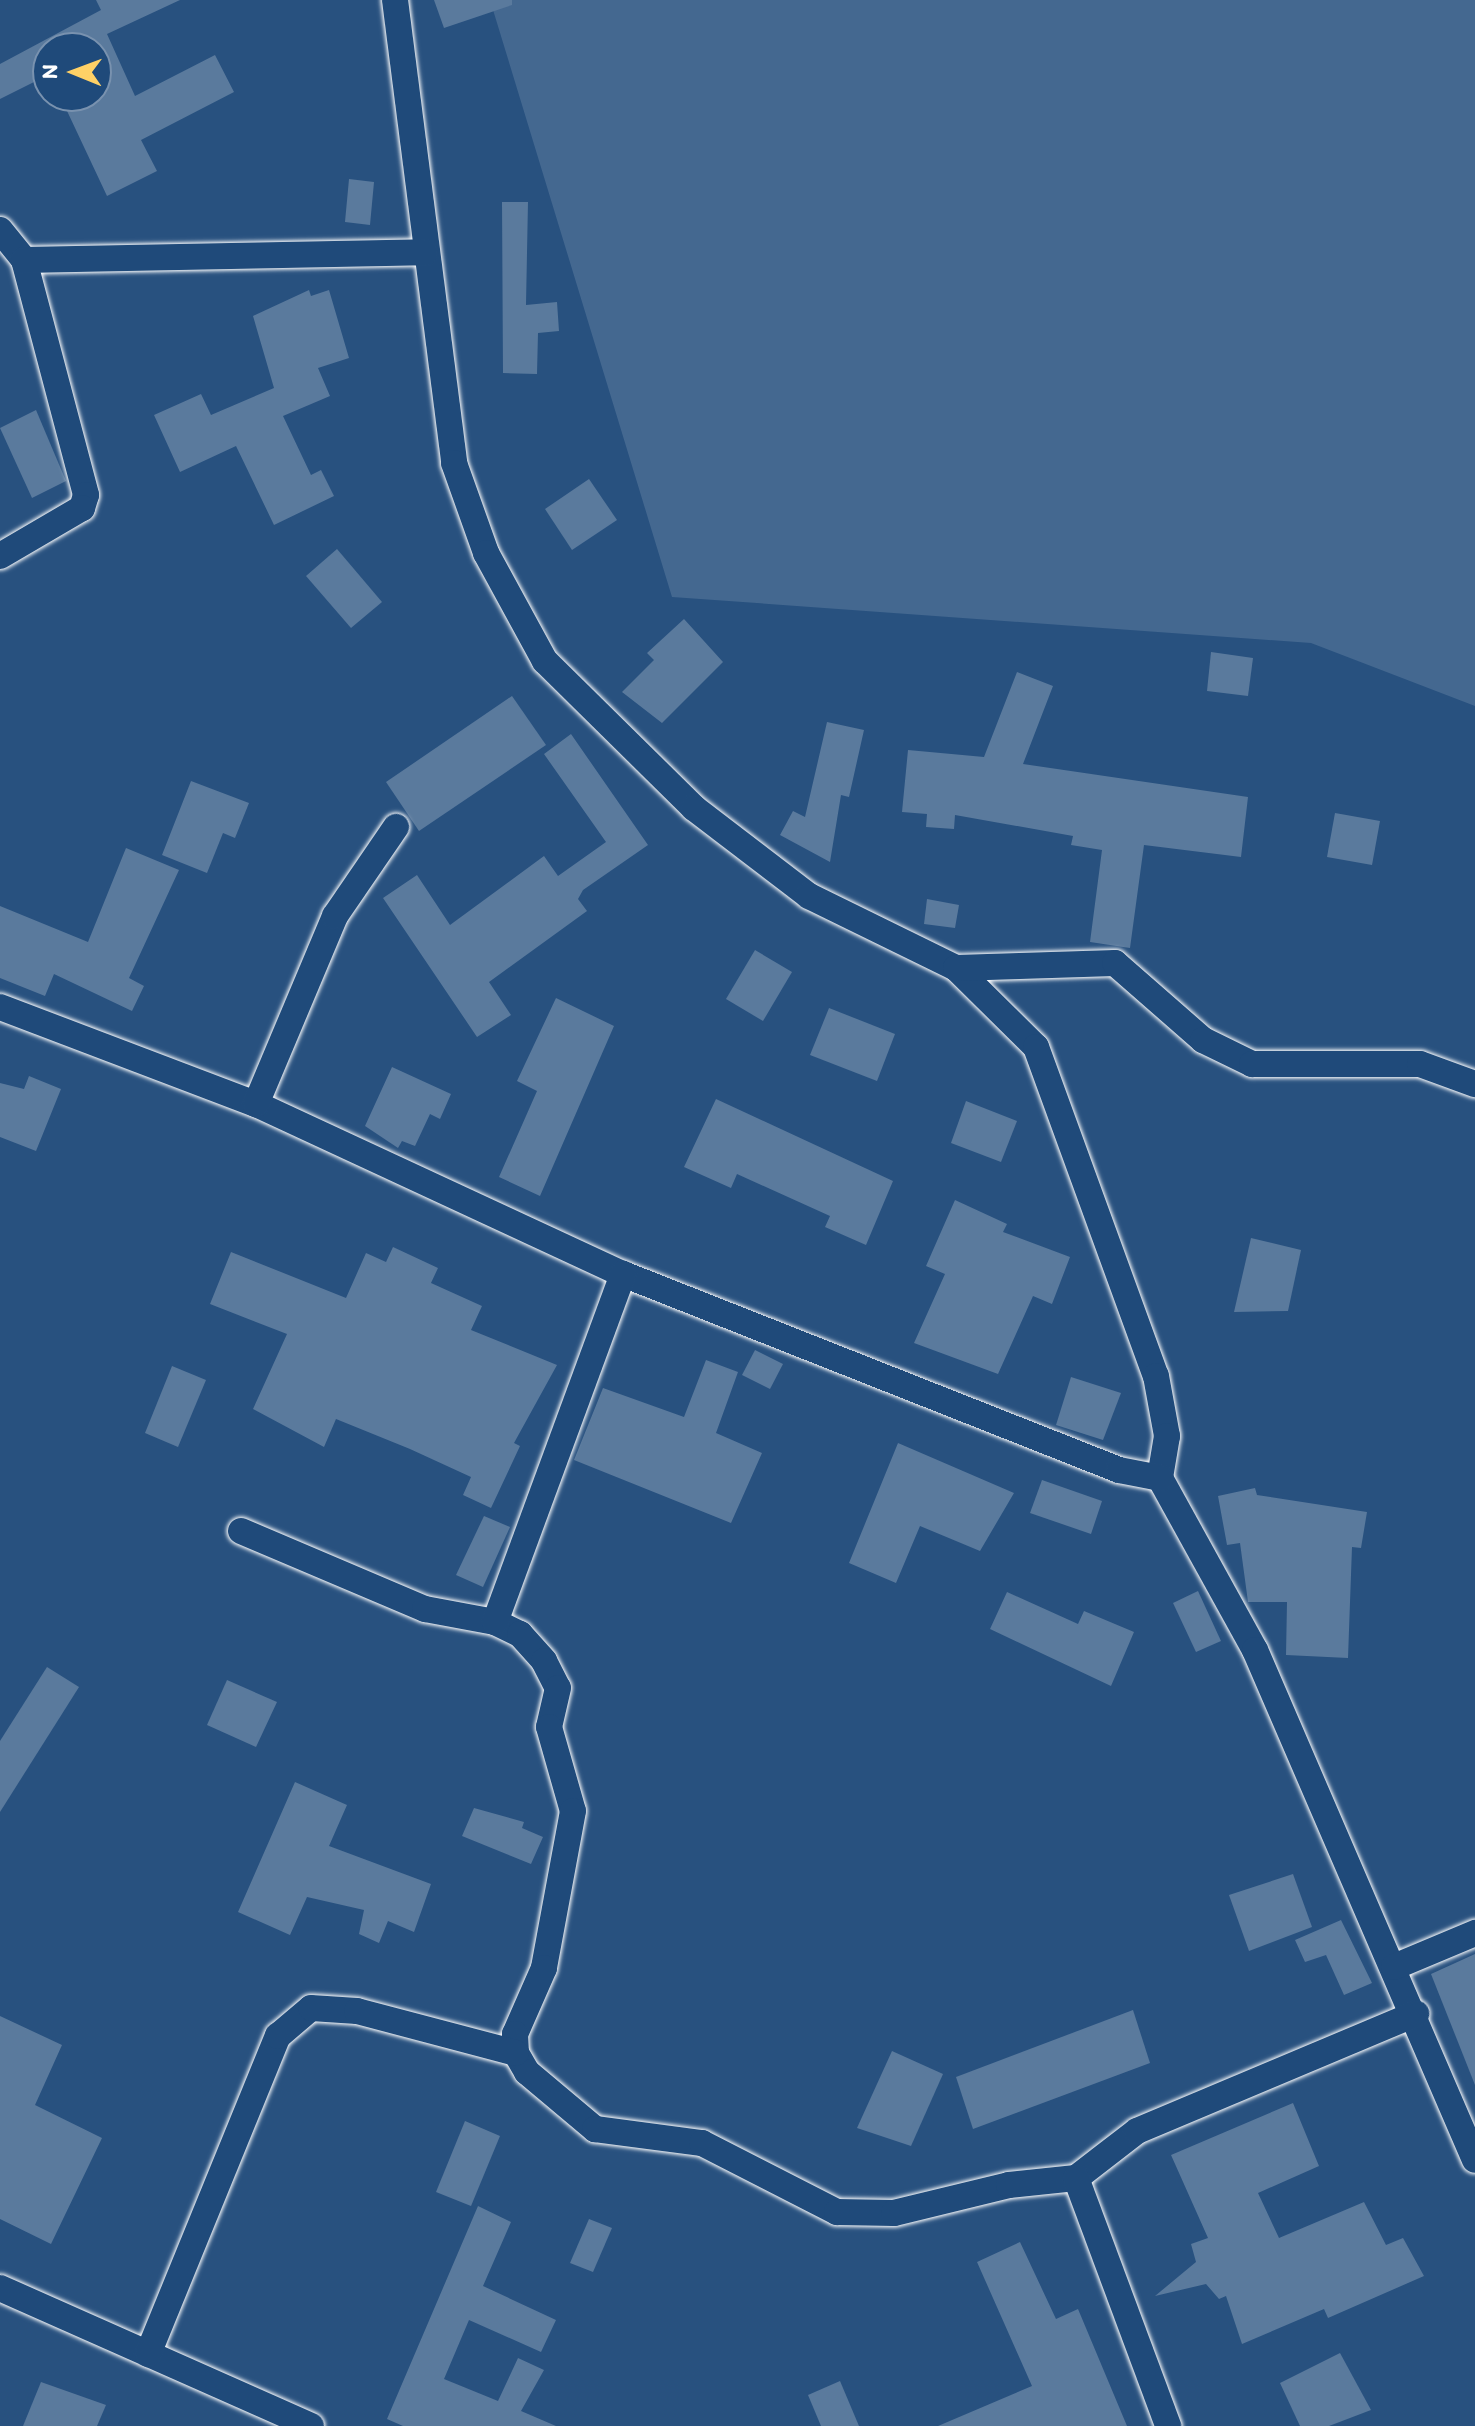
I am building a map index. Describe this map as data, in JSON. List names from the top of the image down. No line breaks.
{"north":"left"}
